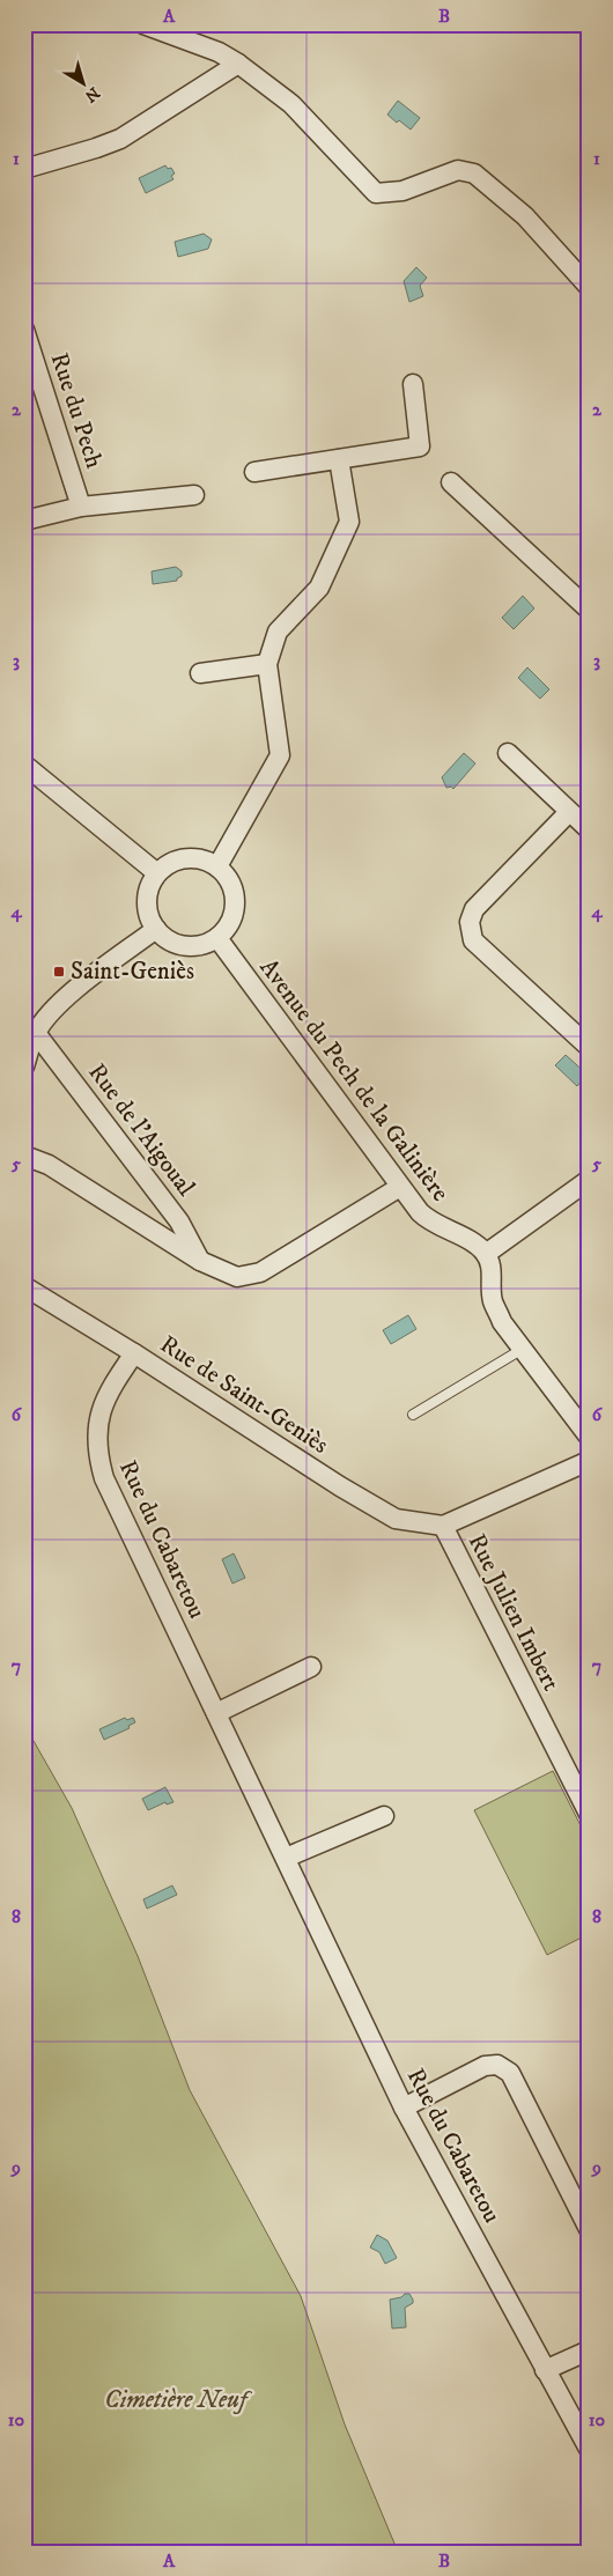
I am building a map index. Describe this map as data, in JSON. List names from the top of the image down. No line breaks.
{"streets":{"street":["Rue du Pech","Avenue du Pech de la Galinière","Rue de l'Aigoual","Rue de Saint-Geniès","Rue du Cabaretou","Rue Julien Imbert"]},"crossings":[["Rue de Saint-Geniès","Rue du Cabaretou"],["Rue de Saint-Geniès","Rue Julien Imbert"]],"parks":["Cimetière Neuf"],"places":{"transit":["Saint-Geniès"]},"north":"bottom right","grid":{"columns":["A","B"],"rows":["1","2","3","4","5","6","7","8","9","10"]}}
